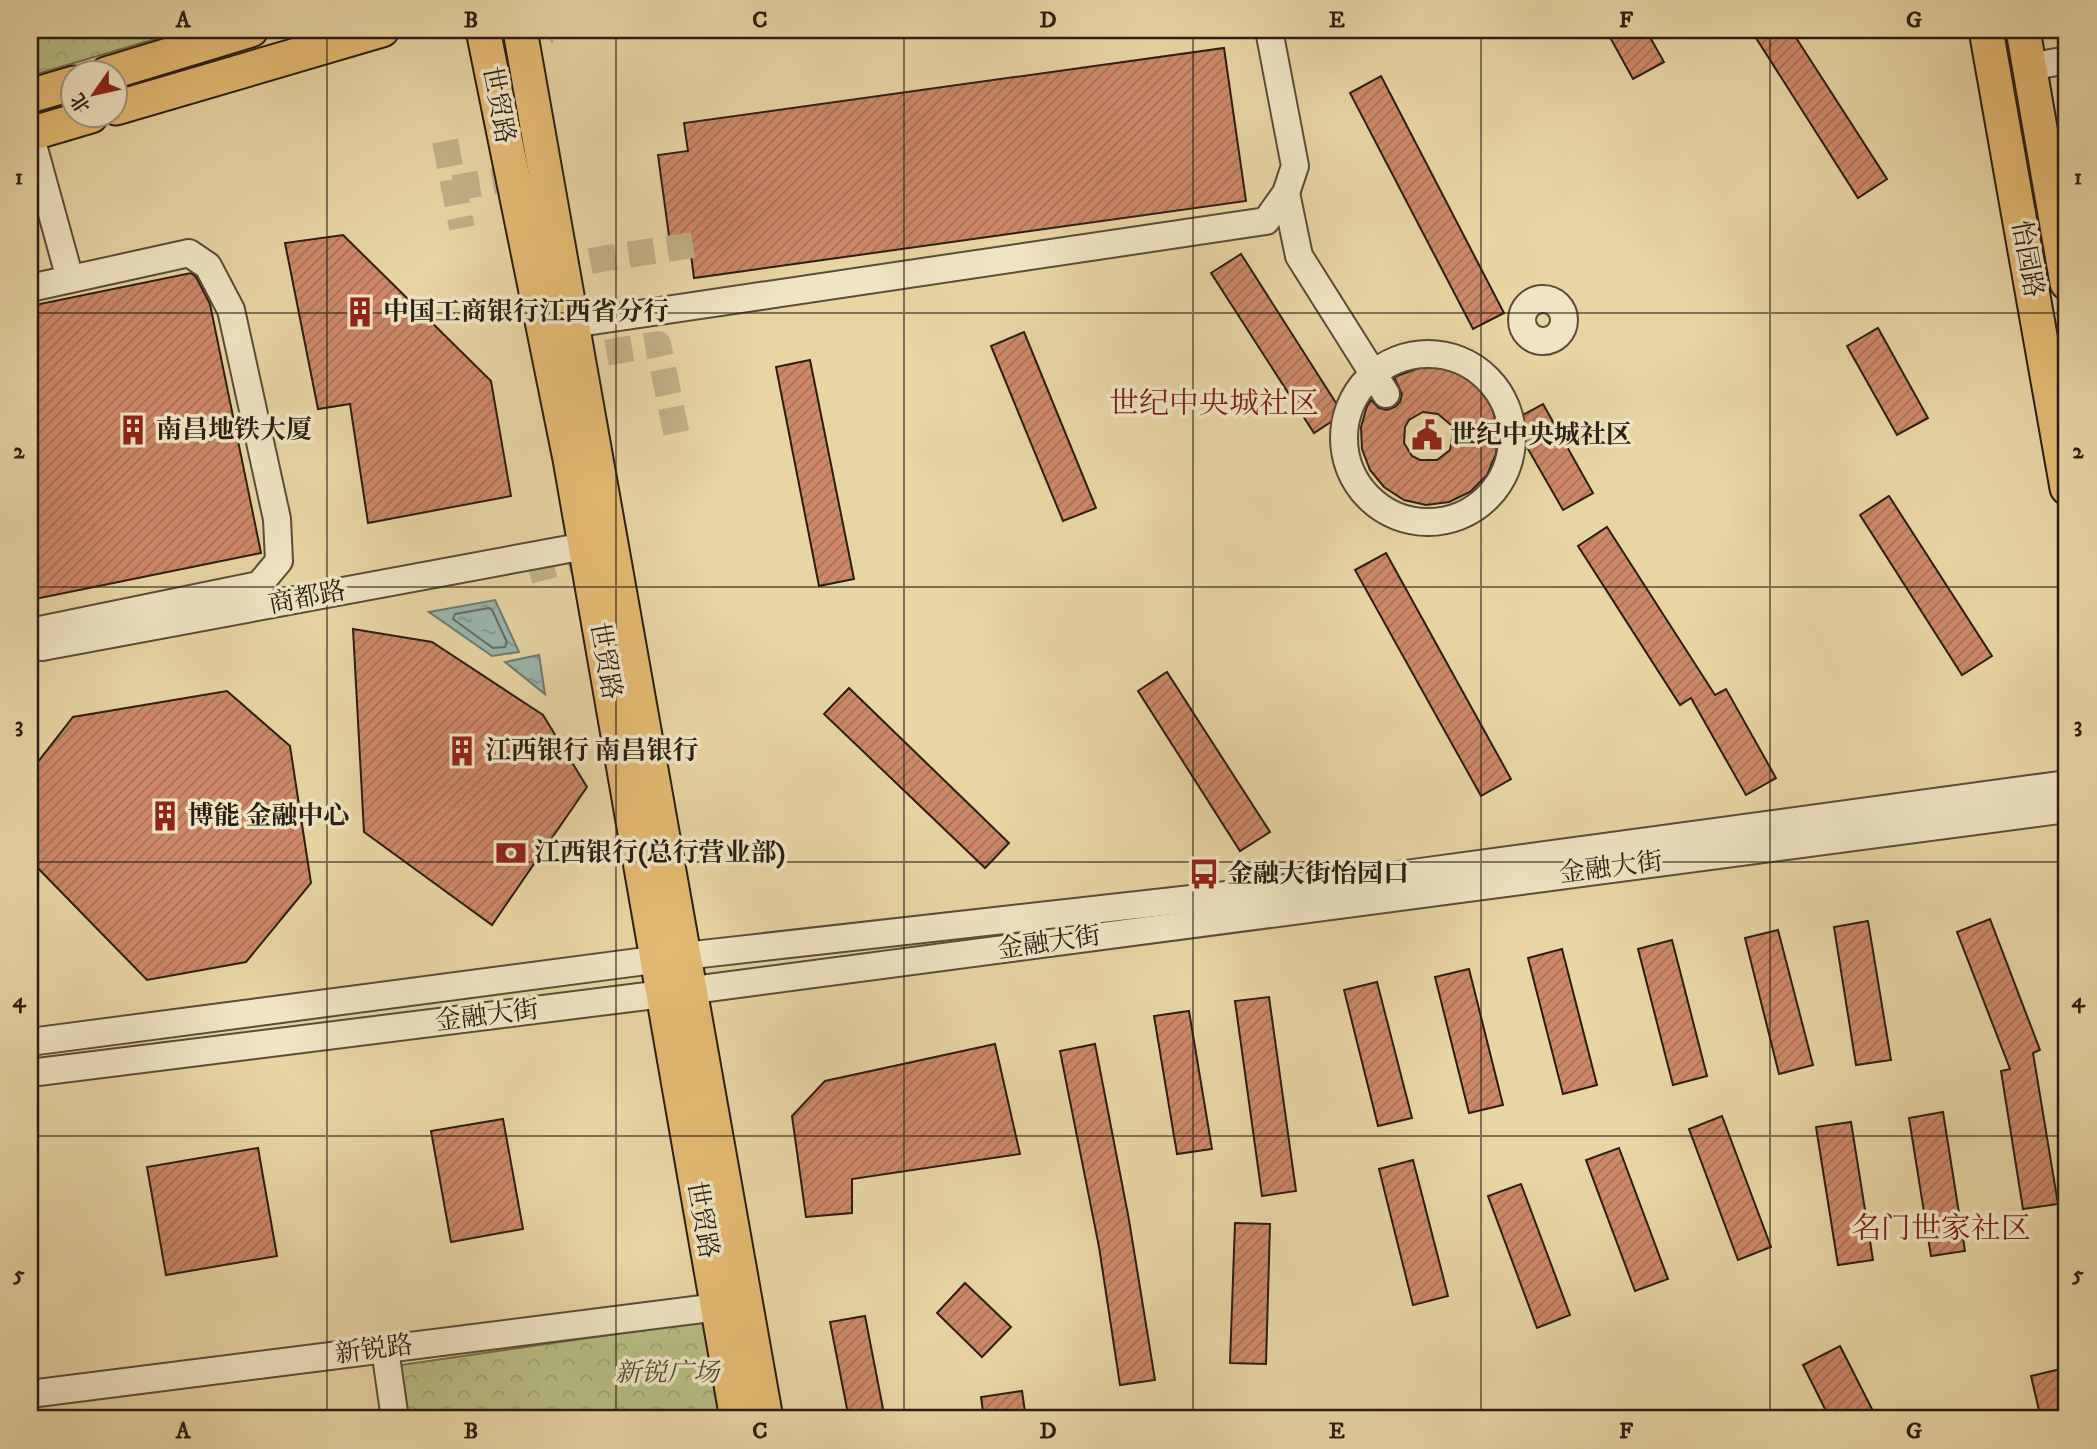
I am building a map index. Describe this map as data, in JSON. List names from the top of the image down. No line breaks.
{"streets":{"main road":["世贸路","怡园路"],"street":["商都路","金融大街","新锐路"]},"crossings":[["世贸路","商都路"],["世贸路","金融大街"],["世贸路","新锐路"]],"districts":["世纪中央城社区","名门世家社区"],"parks":["新锐广场"],"places":{"building":["中国工商银行江西省分行","南昌地铁大厦","江西银行 南昌银行","博能 金融中心"],"public building":["世纪中央城社区"],"bank":["江西银行(总行营业部)"],"bus stop":["金融大街怡园口"]},"north":"bottom left","grid":{"columns":["A","B","C","D","E","F","G"],"rows":["1","2","3","4","5"]}}
